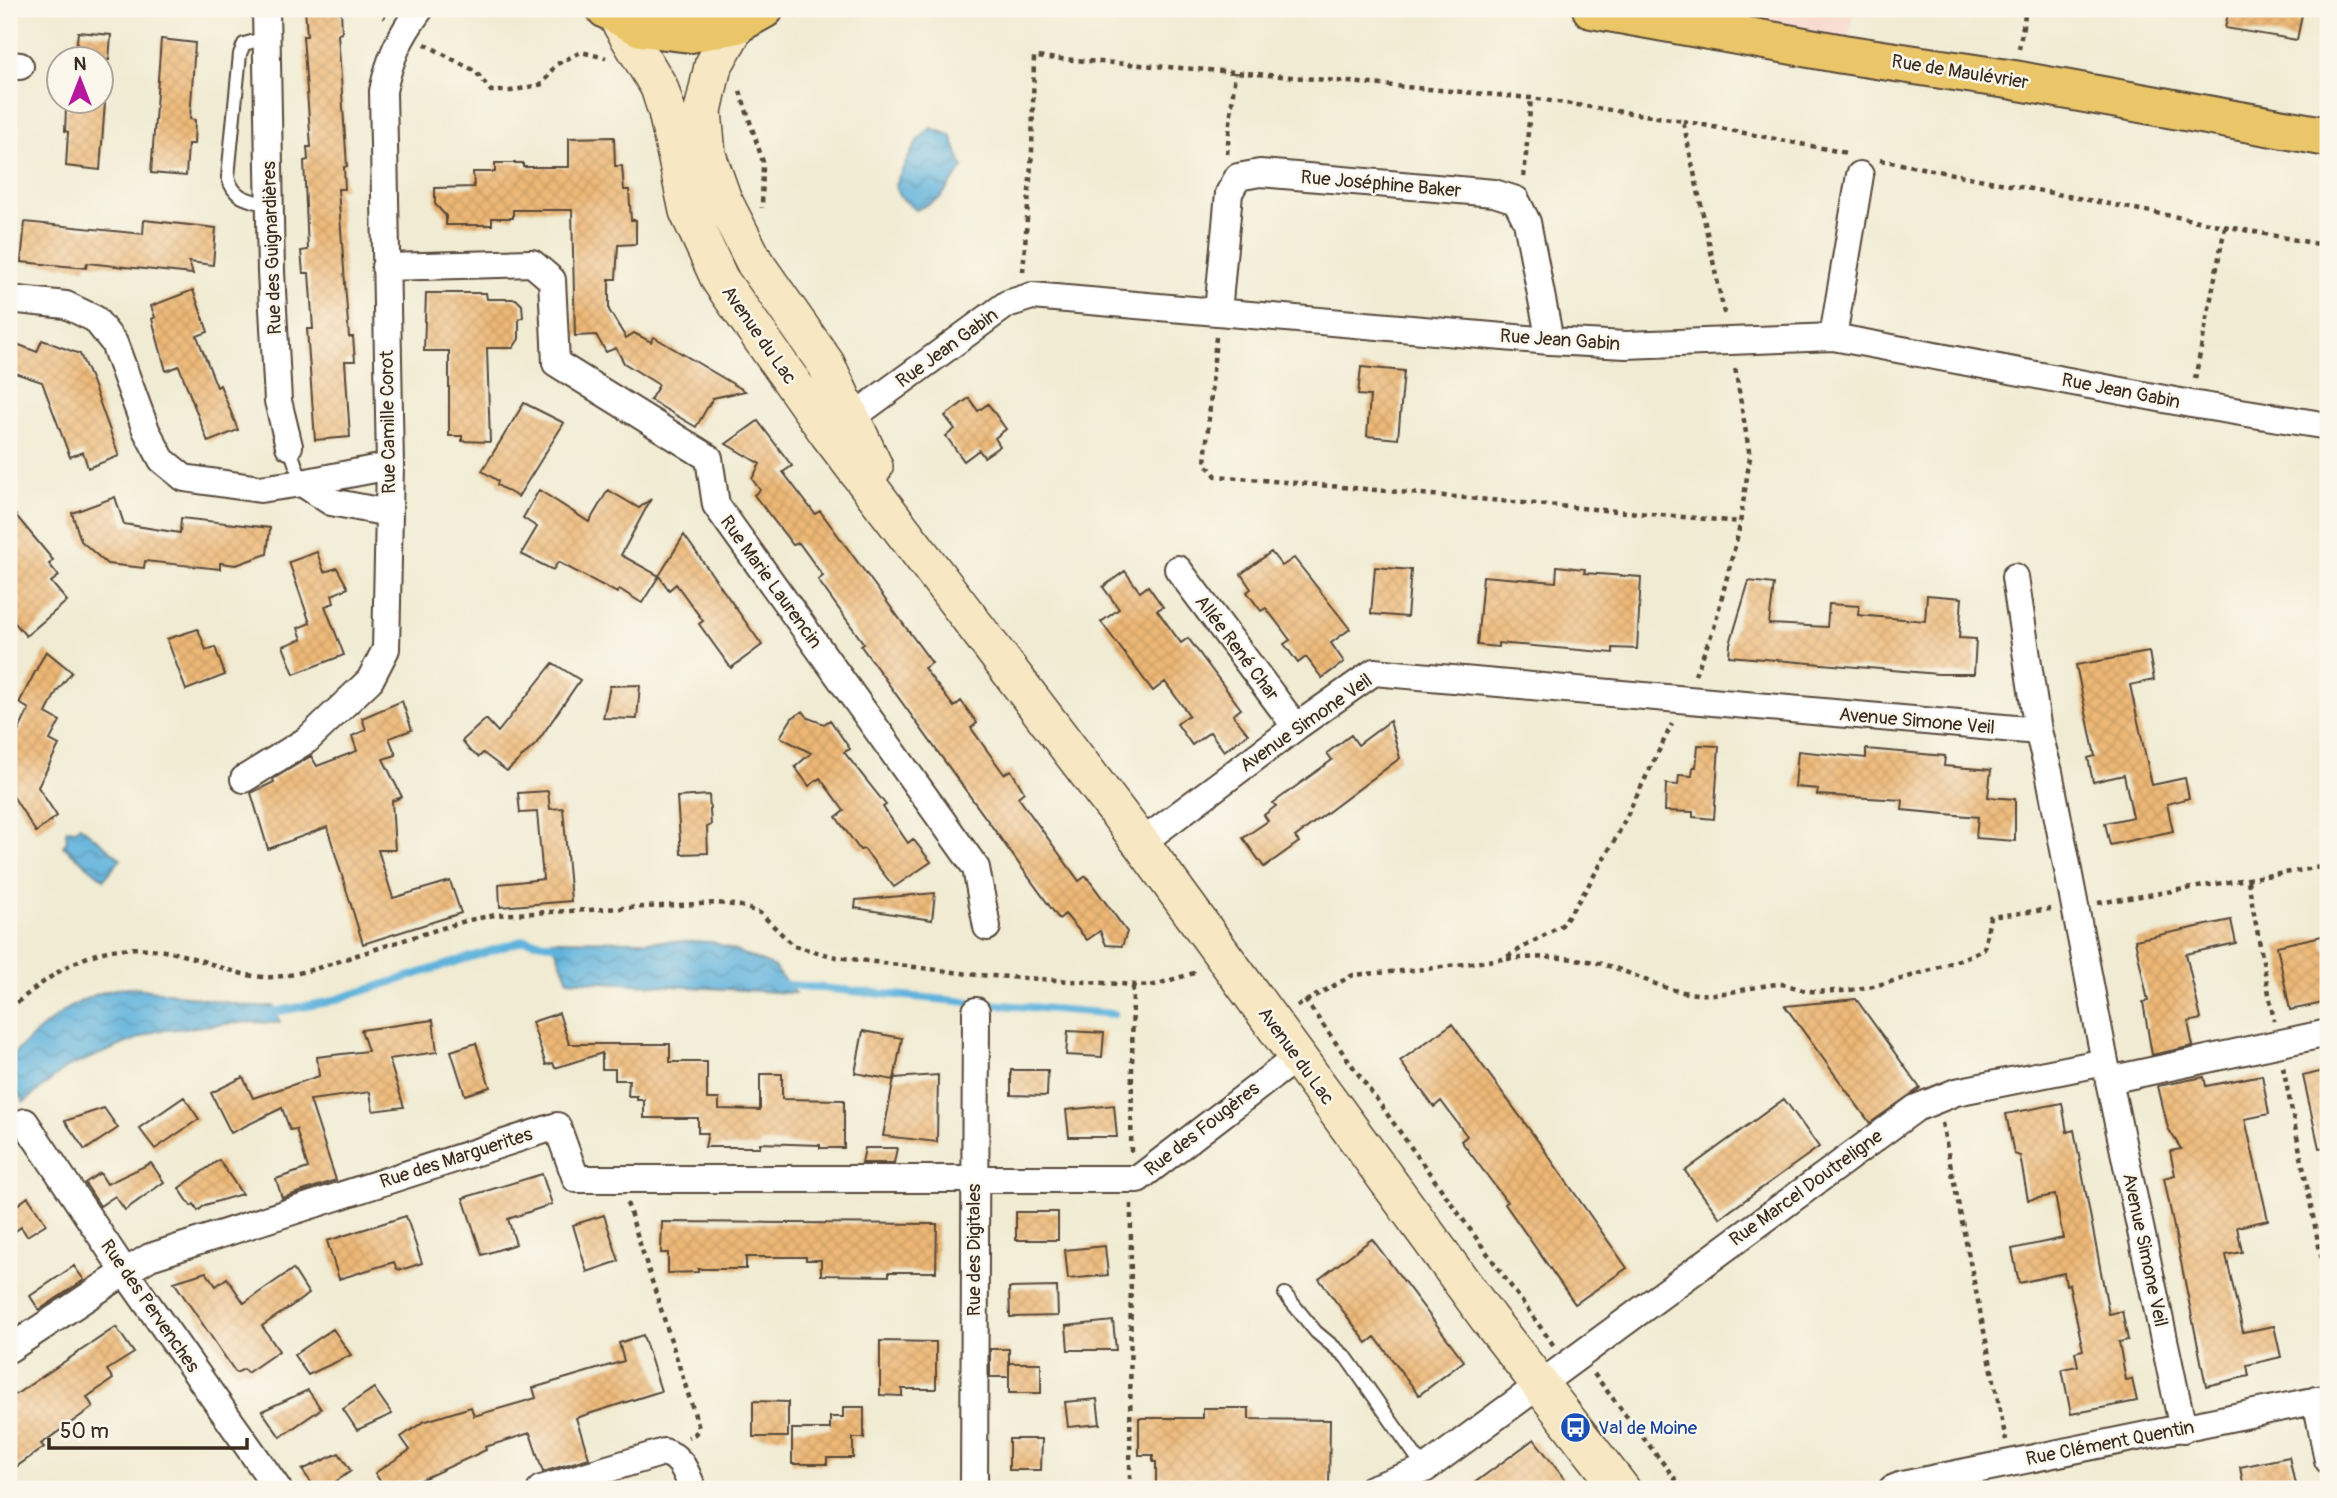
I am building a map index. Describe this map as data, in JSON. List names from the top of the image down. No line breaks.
{"streets":{"main road":["Rue de Maulévrier"],"street":["Rue Joséphine Baker","Rue des Guignardières","Avenue du Lac","Rue Jean Gabin","Rue Camille Corot","Rue Marie Laurencin","Allée René Char","Avenue Simone Veil","Rue des Fougères","Rue des Marguerites","Rue Marcel Doutreligne","Rue des Digitales","Rue des Pervenches","Rue Clément Quentin"]},"crossings":[["Avenue du Lac","Rue Jean Gabin"],["Avenue du Lac","Avenue Simone Veil"],["Avenue du Lac","Rue des Fougères"],["Avenue du Lac","Rue Marcel Doutreligne"],["Rue Camille Corot","Rue Marie Laurencin"],["Allée René Char","Avenue Simone Veil"],["Avenue Simone Veil","Rue Marcel Doutreligne"],["Avenue Simone Veil","Rue Clément Quentin"],["Rue des Fougères","Rue des Marguerites"],["Rue des Fougères","Rue des Digitales"],["Rue des Marguerites","Rue des Digitales"],["Rue des Marguerites","Rue des Pervenches"]],"places":{"bus stop":["Val de Moine"]},"scale_bar":"50 m","north":"top"}
